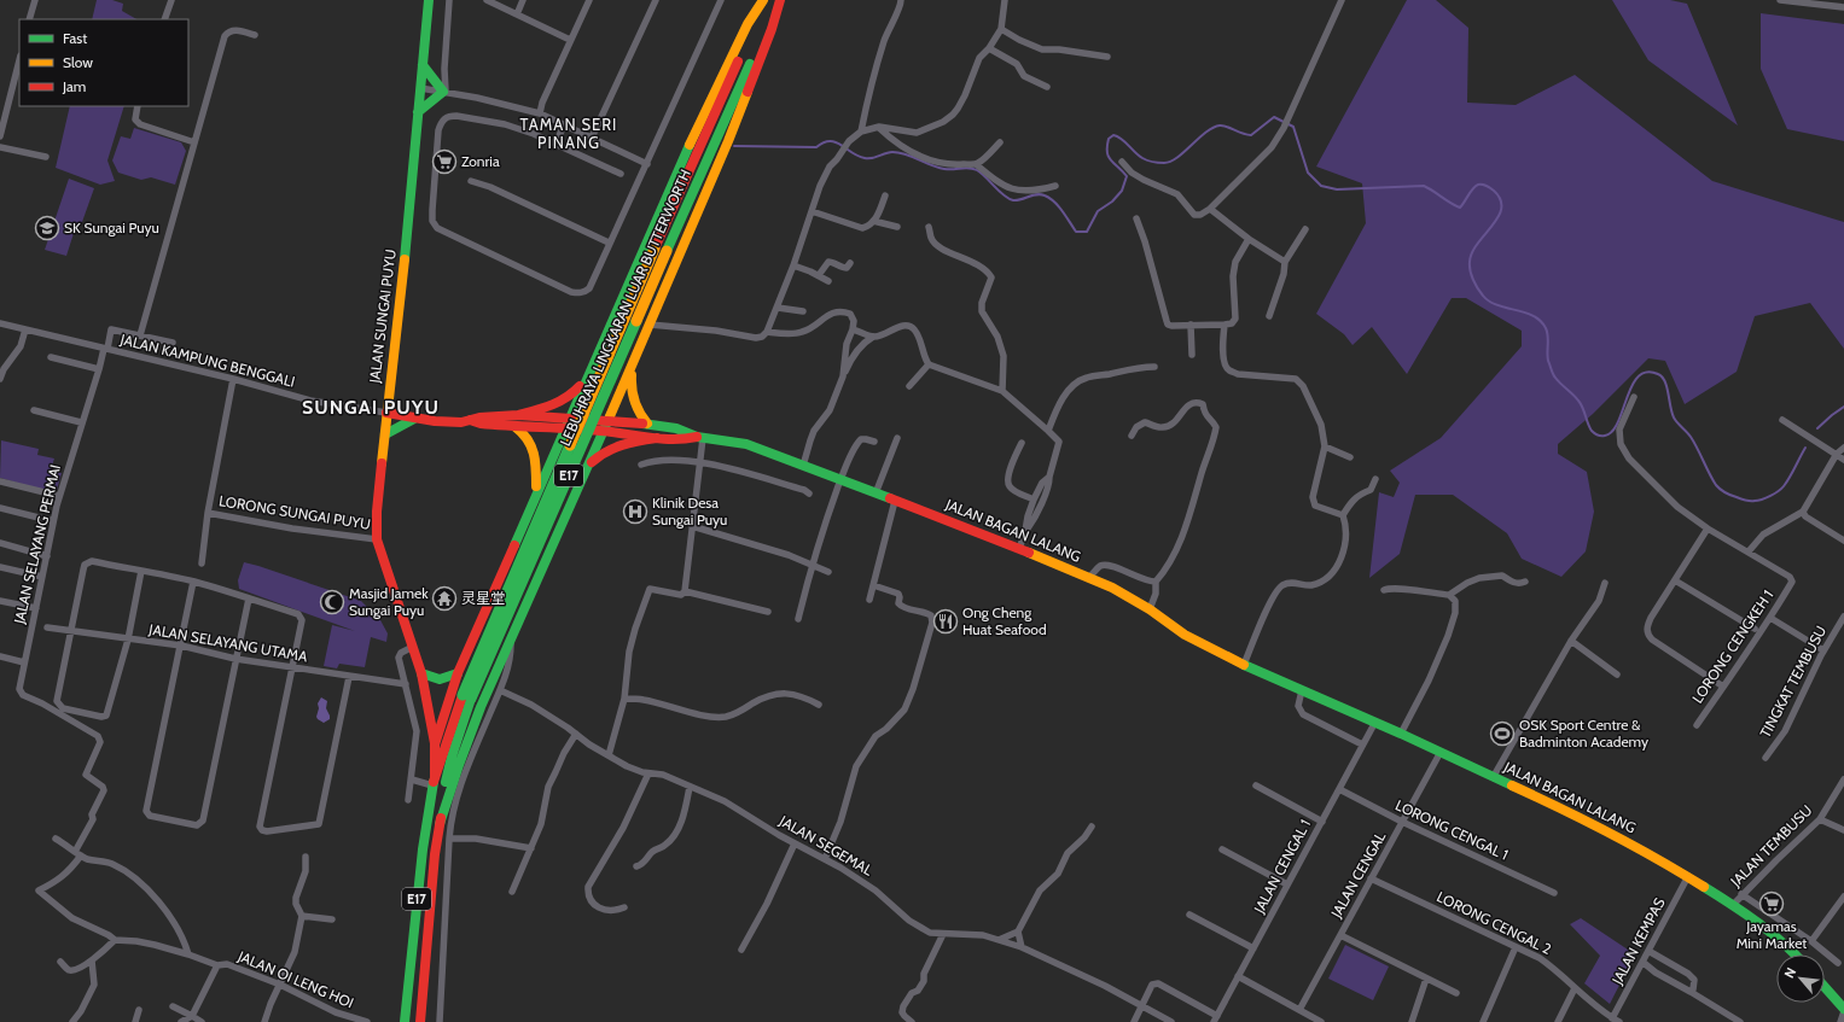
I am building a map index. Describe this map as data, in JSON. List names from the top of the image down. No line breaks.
{"streets":{"main road":["LEBUHRAYA LINGKARAN LUAR BUTTERWORTH","JALAN SUNGAI PUYU","E17","JALAN BAGAN LALANG"],"street":["JALAN KAMPUNG BENGGALI","LORONG SUNGAI PUYU","JALAN SELAYANG PERMAI","JALAN SELAYANG UTAMA","LORONG CENGKEH 1","TINGKAT TEMBUSU","LORONG CENGAL 1","JALAN SEGEMAL","JALAN TEMBUSU","JALAN CENGAL 1","JALAN CENGAL","LORONG CENGAL 2","JALAN KEMPAS","JALAN OI LENG HOI"]},"crossings":[["JALAN SUNGAI PUYU","JALAN KAMPUNG BENGGALI"],["JALAN SUNGAI PUYU","LORONG SUNGAI PUYU"],["JALAN SUNGAI PUYU","JALAN BAGAN LALANG"],["JALAN KAMPUNG BENGGALI","JALAN BAGAN LALANG"],["JALAN KAMPUNG BENGGALI","JALAN SELAYANG PERMAI"],["JALAN BAGAN LALANG","JALAN TEMBUSU"],["JALAN BAGAN LALANG","JALAN CENGAL 1"],["JALAN BAGAN LALANG","JALAN CENGAL"],["JALAN BAGAN LALANG","JALAN KEMPAS"],["LORONG CENGAL 1","JALAN CENGAL 1"],["LORONG CENGAL 1","JALAN CENGAL"],["JALAN CENGAL","LORONG CENGAL 2"],["LORONG CENGAL 2","JALAN KEMPAS"]],"districts":["TAMAN SERI PINANG","SUNGAI PUYU"],"places":{"supermarket":["Zonria","Jayamas Mini Market"],"school or university":["SK Sungai Puyu"],"hospital":["Klinik Desa Sungai Puyu"],"temple":["灵星堂"],"mosque":["Masjid Jamek Sungai Puyu"],"restaurant":["Ong Cheng Huat Seafood"],"sports":["OSK Sport Centre & Badminton Academy"]},"legend":["Fast","Slow","Jam"],"north":"top left"}
